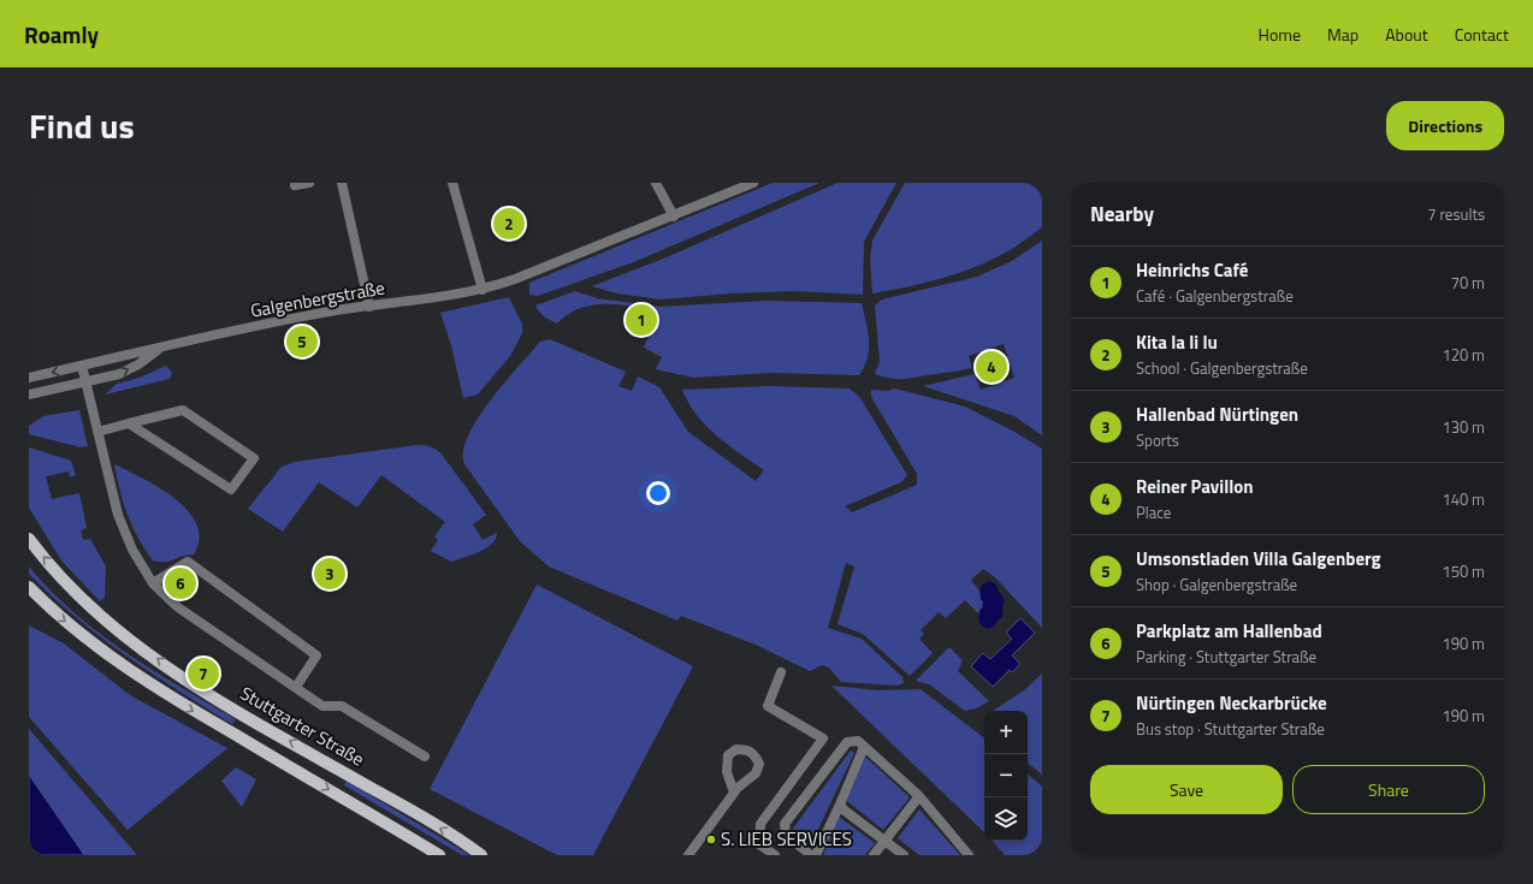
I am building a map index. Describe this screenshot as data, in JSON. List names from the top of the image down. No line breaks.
{"streets":{"main road":["Stuttgarter Straße"],"street":["Galgenbergstraße"]},"places":["S. LIEB SERVICES"],"page":{"header":"Roamly","nav":["Home","Map","About","Contact"],"title":"Find us","buttons":["Directions",["Save","Share"]],"heading":["Nearby","7 results"],"pins":["2","1","5","4","3","6","7"],"list":[{"mark":"1","name":"Heinrichs Café","note":"Café · Galgenbergstraße","value":"70 m"},{"mark":"2","name":"Kita la li lu","note":"School · Galgenbergstraße","value":"120 m"},{"mark":"3","name":"Hallenbad Nürtingen","note":"Sports","value":"130 m"},{"mark":"4","name":"Reiner Pavillon","note":"Place","value":"140 m"},{"mark":"5","name":"Umsonstladen Villa Galgenberg","note":"Shop · Galgenbergstraße","value":"150 m"},{"mark":"6","name":"Parkplatz am Hallenbad","note":"Parking · Stuttgarter Straße","value":"190 m"},{"mark":"7","name":"Nürtingen Neckarbrücke","note":"Bus stop · Stuttgarter Straße","value":"190 m"}],"map_buttons":["+","−"]}}
